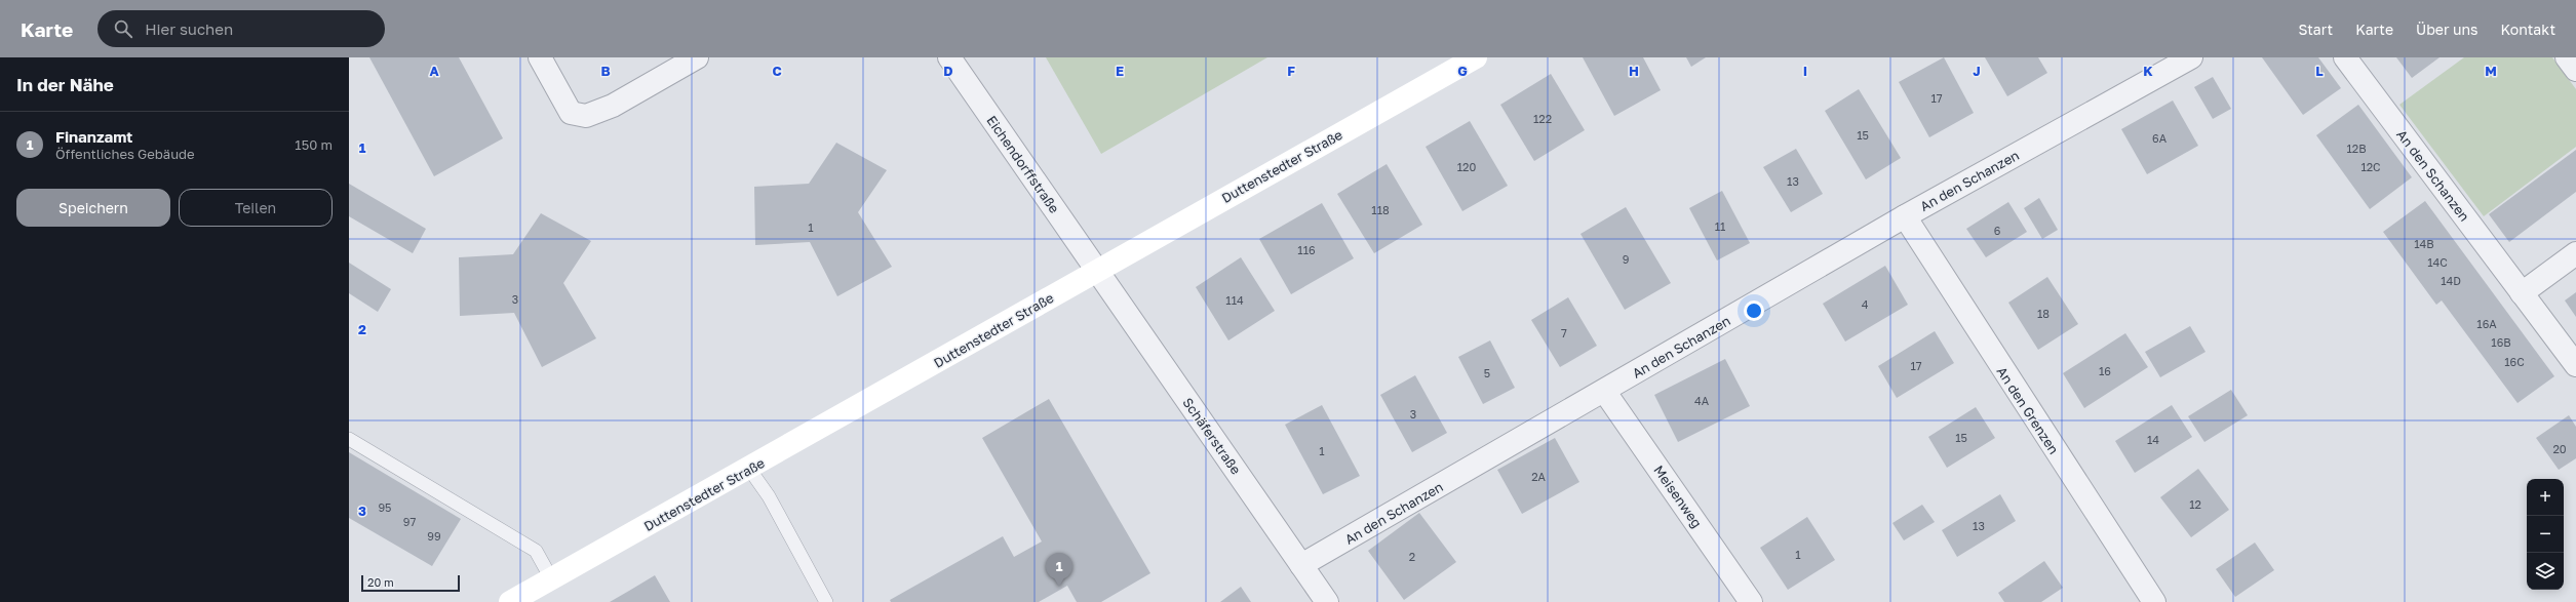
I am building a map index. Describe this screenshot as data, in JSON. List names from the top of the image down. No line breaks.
{"streets":{"street":["Eichendorffstraße","Duttenstedter Straße","An den Schanzen","An den Grenzen","Schäferstraße","Meisenweg"]},"crossings":[["Eichendorffstraße","Duttenstedter Straße"],["Eichendorffstraße","Schäferstraße"],["Duttenstedter Straße","Schäferstraße"],["An den Schanzen","An den Grenzen"],["An den Schanzen","Schäferstraße"],["An den Schanzen","Meisenweg"]],"house_numbers":["17","122","15","6A","12B","120","12C","13","118","11","1","6","14B","116","9","14C","14D","3","114","4","18","16A","7","16B","16C","17","16","5","4A","3","15","14","20","1","2A","12","95","97","13","99","1","2"],"scale_bar":"20 m","page":{"header":"Karte","search":"Hier suchen","nav":["Start","Karte","Über uns","Kontakt"],"heading":"In der Nähe","list":[{"mark":"1","name":"Finanzamt","note":"Öffentliches Gebäude","value":"150 m"}],"buttons":["Speichern","Teilen"],"map_buttons":["+","−"],"pins":"1","scale":"20 m"},"grid":{"columns":["A","B","C","D","E","F","G","H","I","J","K","L","M"],"rows":["1","2","3"]}}
